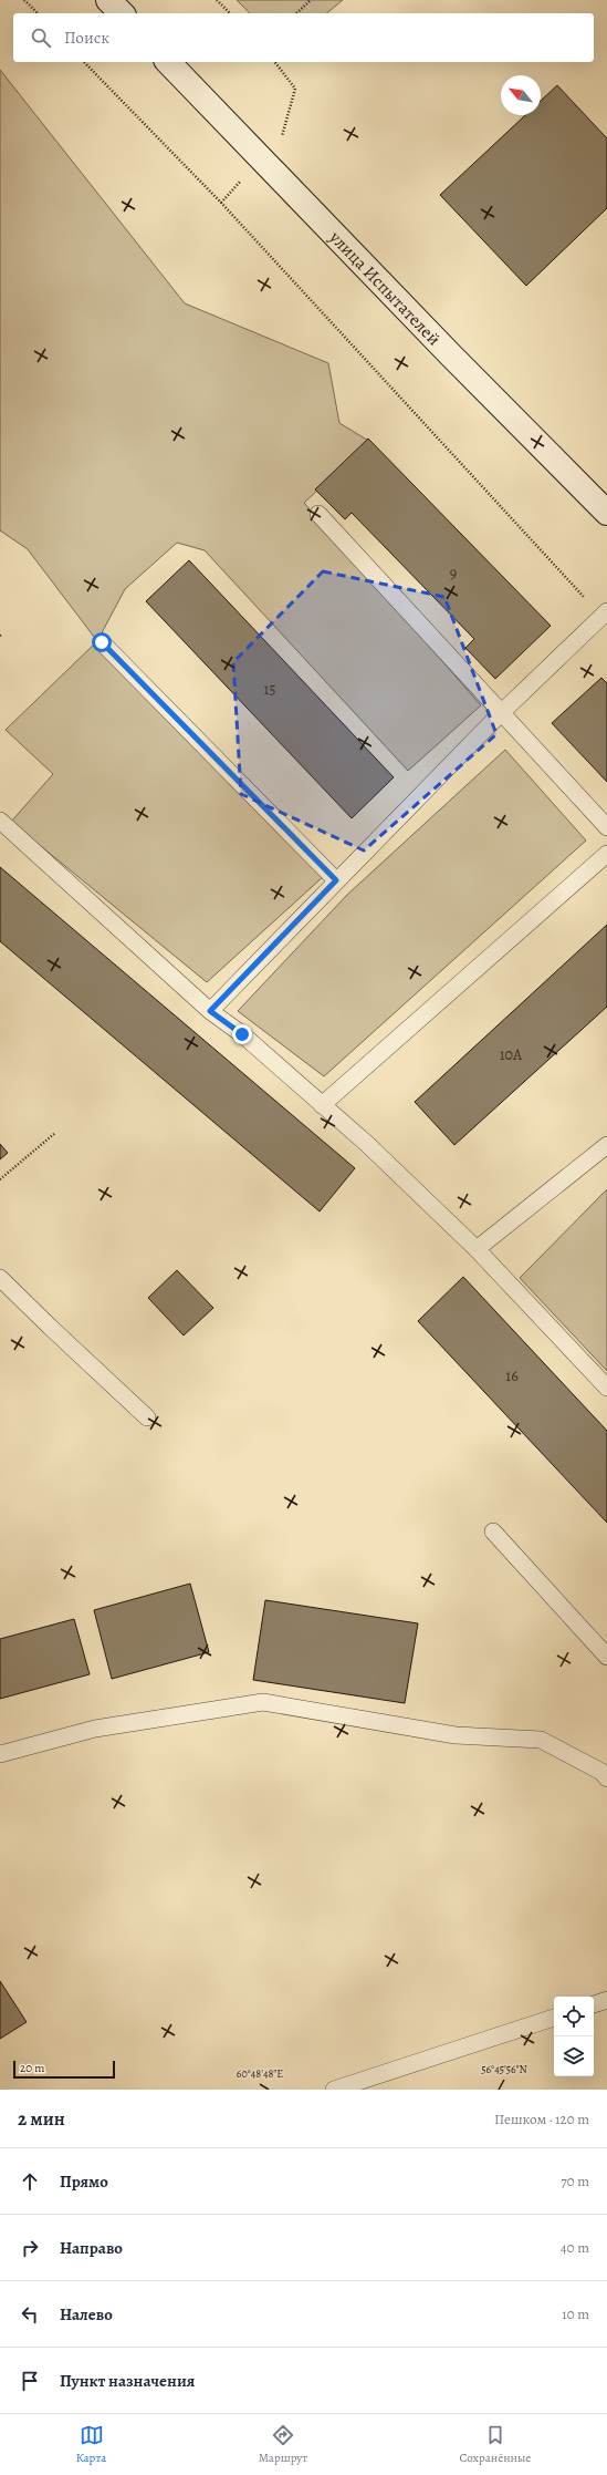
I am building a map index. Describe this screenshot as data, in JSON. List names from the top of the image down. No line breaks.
{"streets":{"main road":["улица Испытателей"]},"house_numbers":["9","15","10А","16"],"scale_bar":"20 m","north":"top left","page":{"search":"Поиск","scale":"20 m","heading":["2 мин","Пешком · 120 m"],"list":[["Прямо","70 m"],["Направо","40 m"],["Налево","10 m"],"Пункт назначения"],"nav":["Карта","Маршрут","Сохранённые"]},"coordinates":["56°45'56\"N","60°48'48\"E"]}
